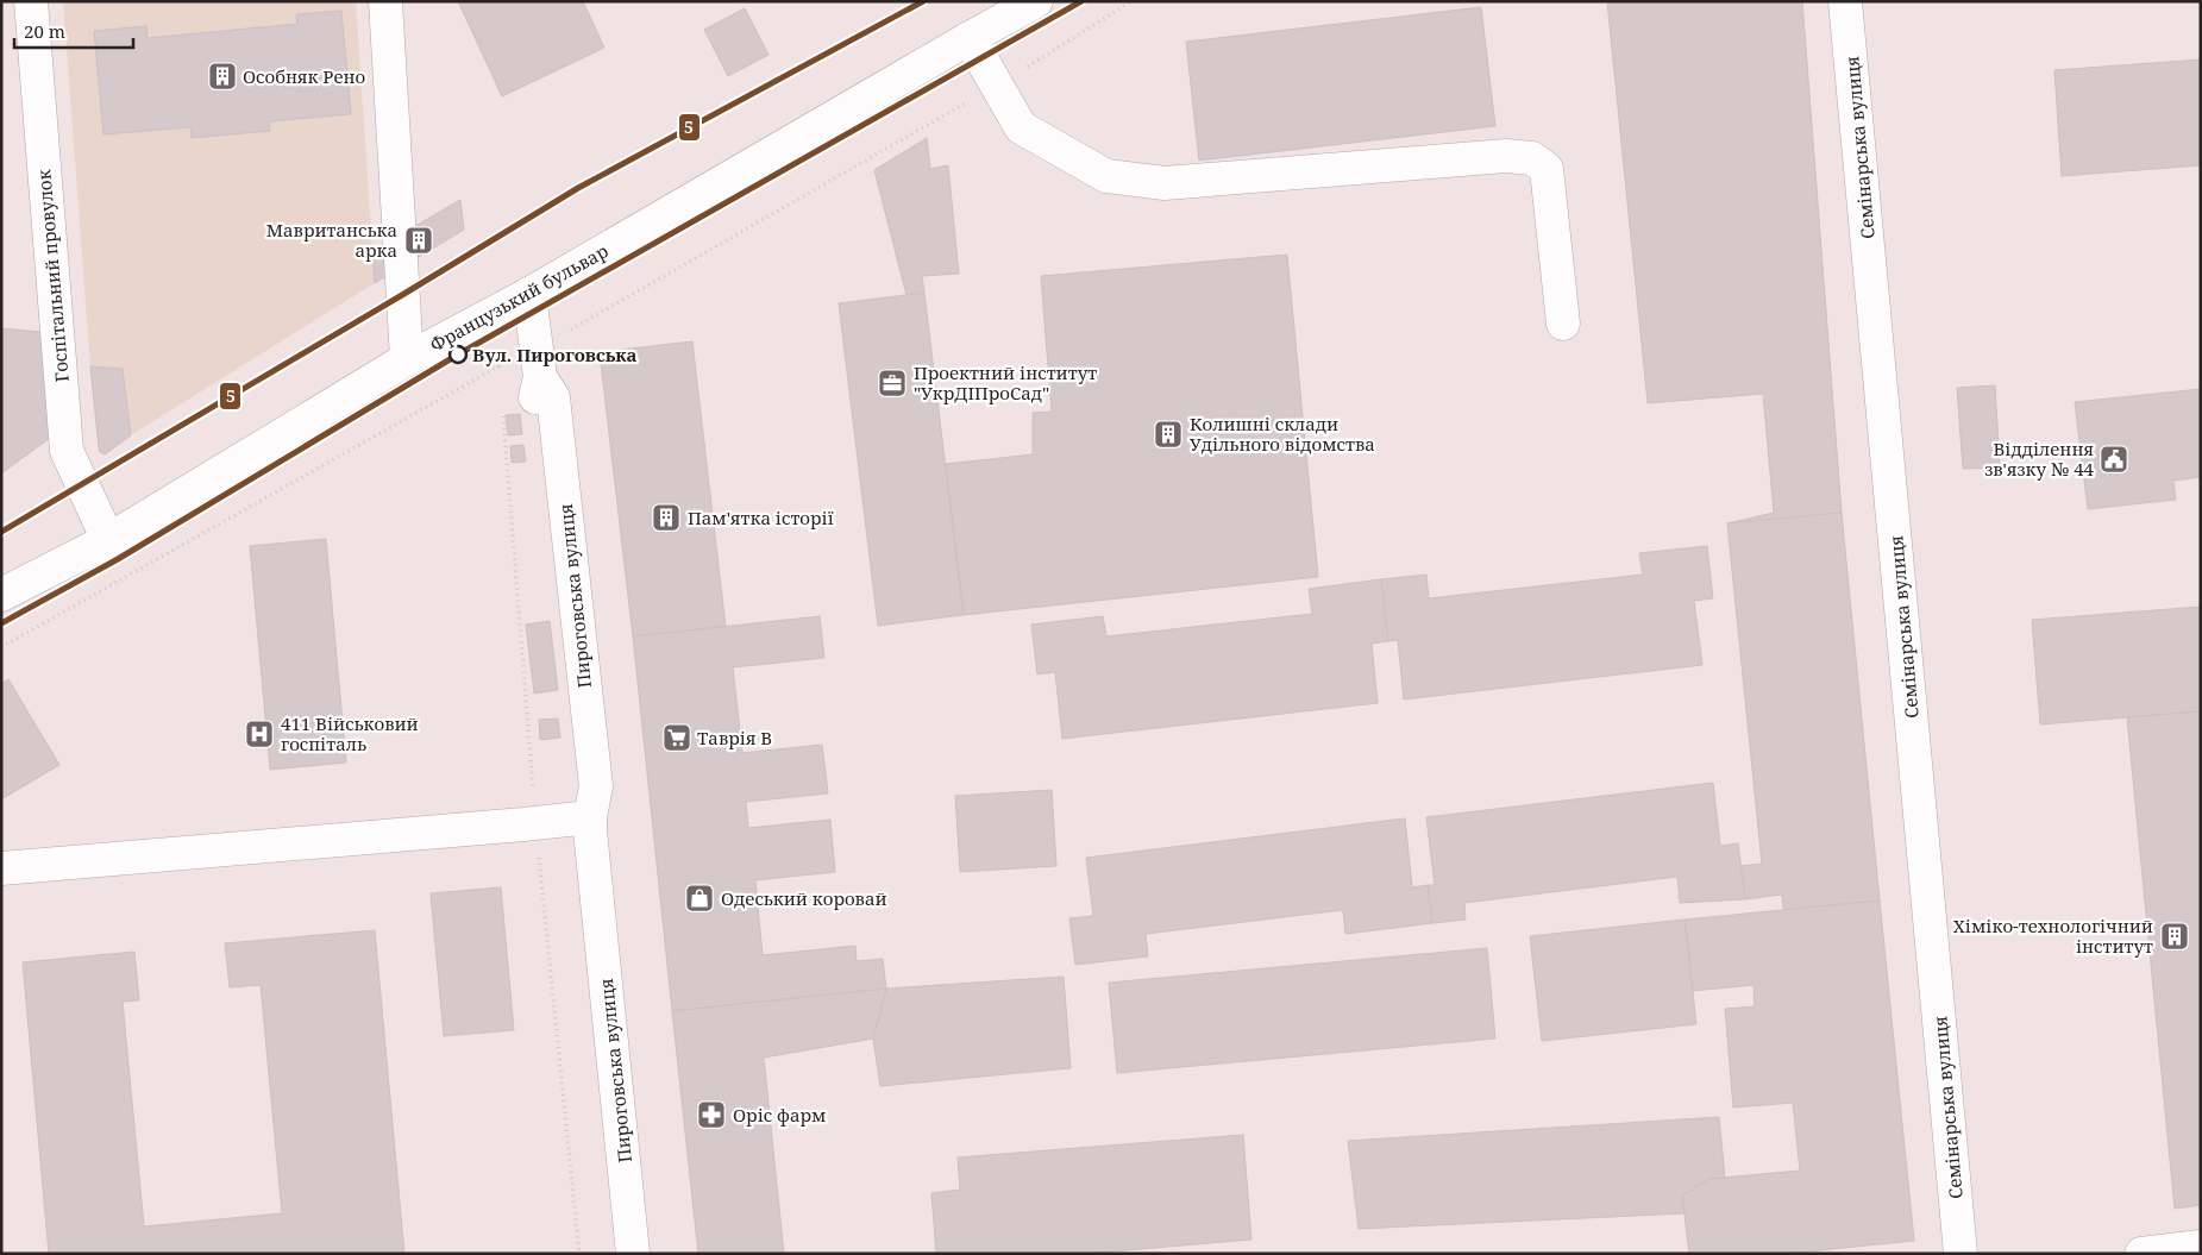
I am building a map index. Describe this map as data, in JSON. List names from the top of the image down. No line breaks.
{"streets":{"street":["Семінарська вулиця","Госпітальний провулок","Французький бульвар","Пироговська вулиця"]},"crossings":[["Госпітальний провулок","Французький бульвар"],["Французький бульвар","Пироговська вулиця"]],"places":{"building":["Особняк Рено","Мавританська арка","Колишні склади Удільного відомства","Пам'ятка історії","Хіміко-технологічний інститут"],"other":["Вул. Пироговська"],"office":["Проектний інститут \"УкрДІПроСад\""],"public building":["Відділення зв'язку № 44"],"hospital":["411 Військовий госпіталь"],"supermarket":["Таврія В"],"shop":["Одеський коровай"],"pharmacy":["Оріс фарм"]},"lines":["transit line 5"],"scale_bar":"20 m"}
